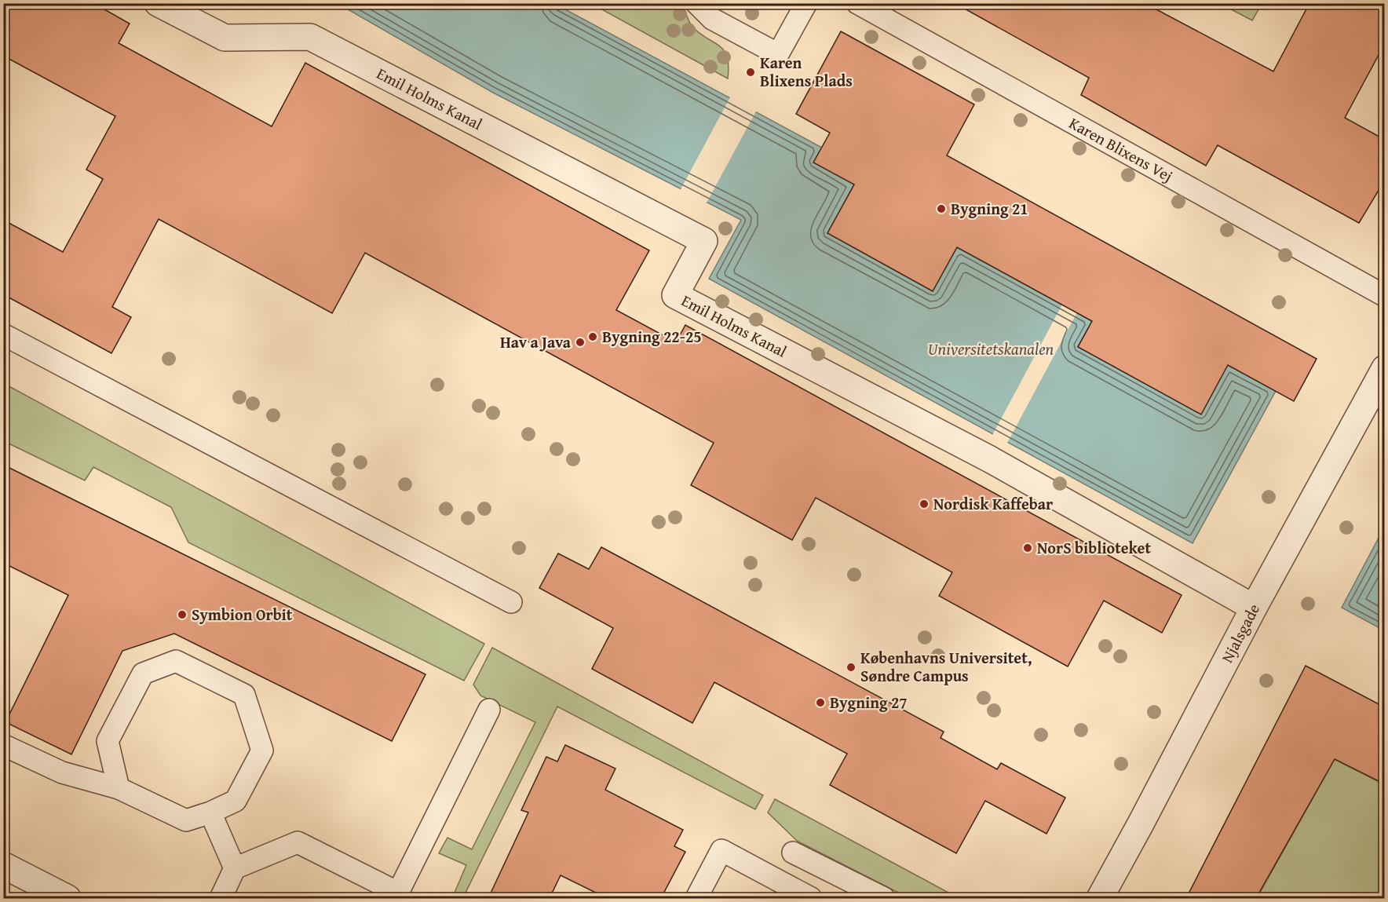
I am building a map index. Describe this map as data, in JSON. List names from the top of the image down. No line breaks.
{"streets":{"street":["Emil Holms Kanal","Njalsgade"],"lane":["Karen Blixens Vej"]},"crossings":[["Emil Holms Kanal","Njalsgade"]],"water":["Universitetskanalen"],"places":["Karen Blixens Plads","Bygning 21","Bygning 22-25","Hav a Java","Nordisk Kaffebar","NorS biblioteket","Symbion Orbit","Københavns Universitet, Søndre Campus","Bygning 27"]}
